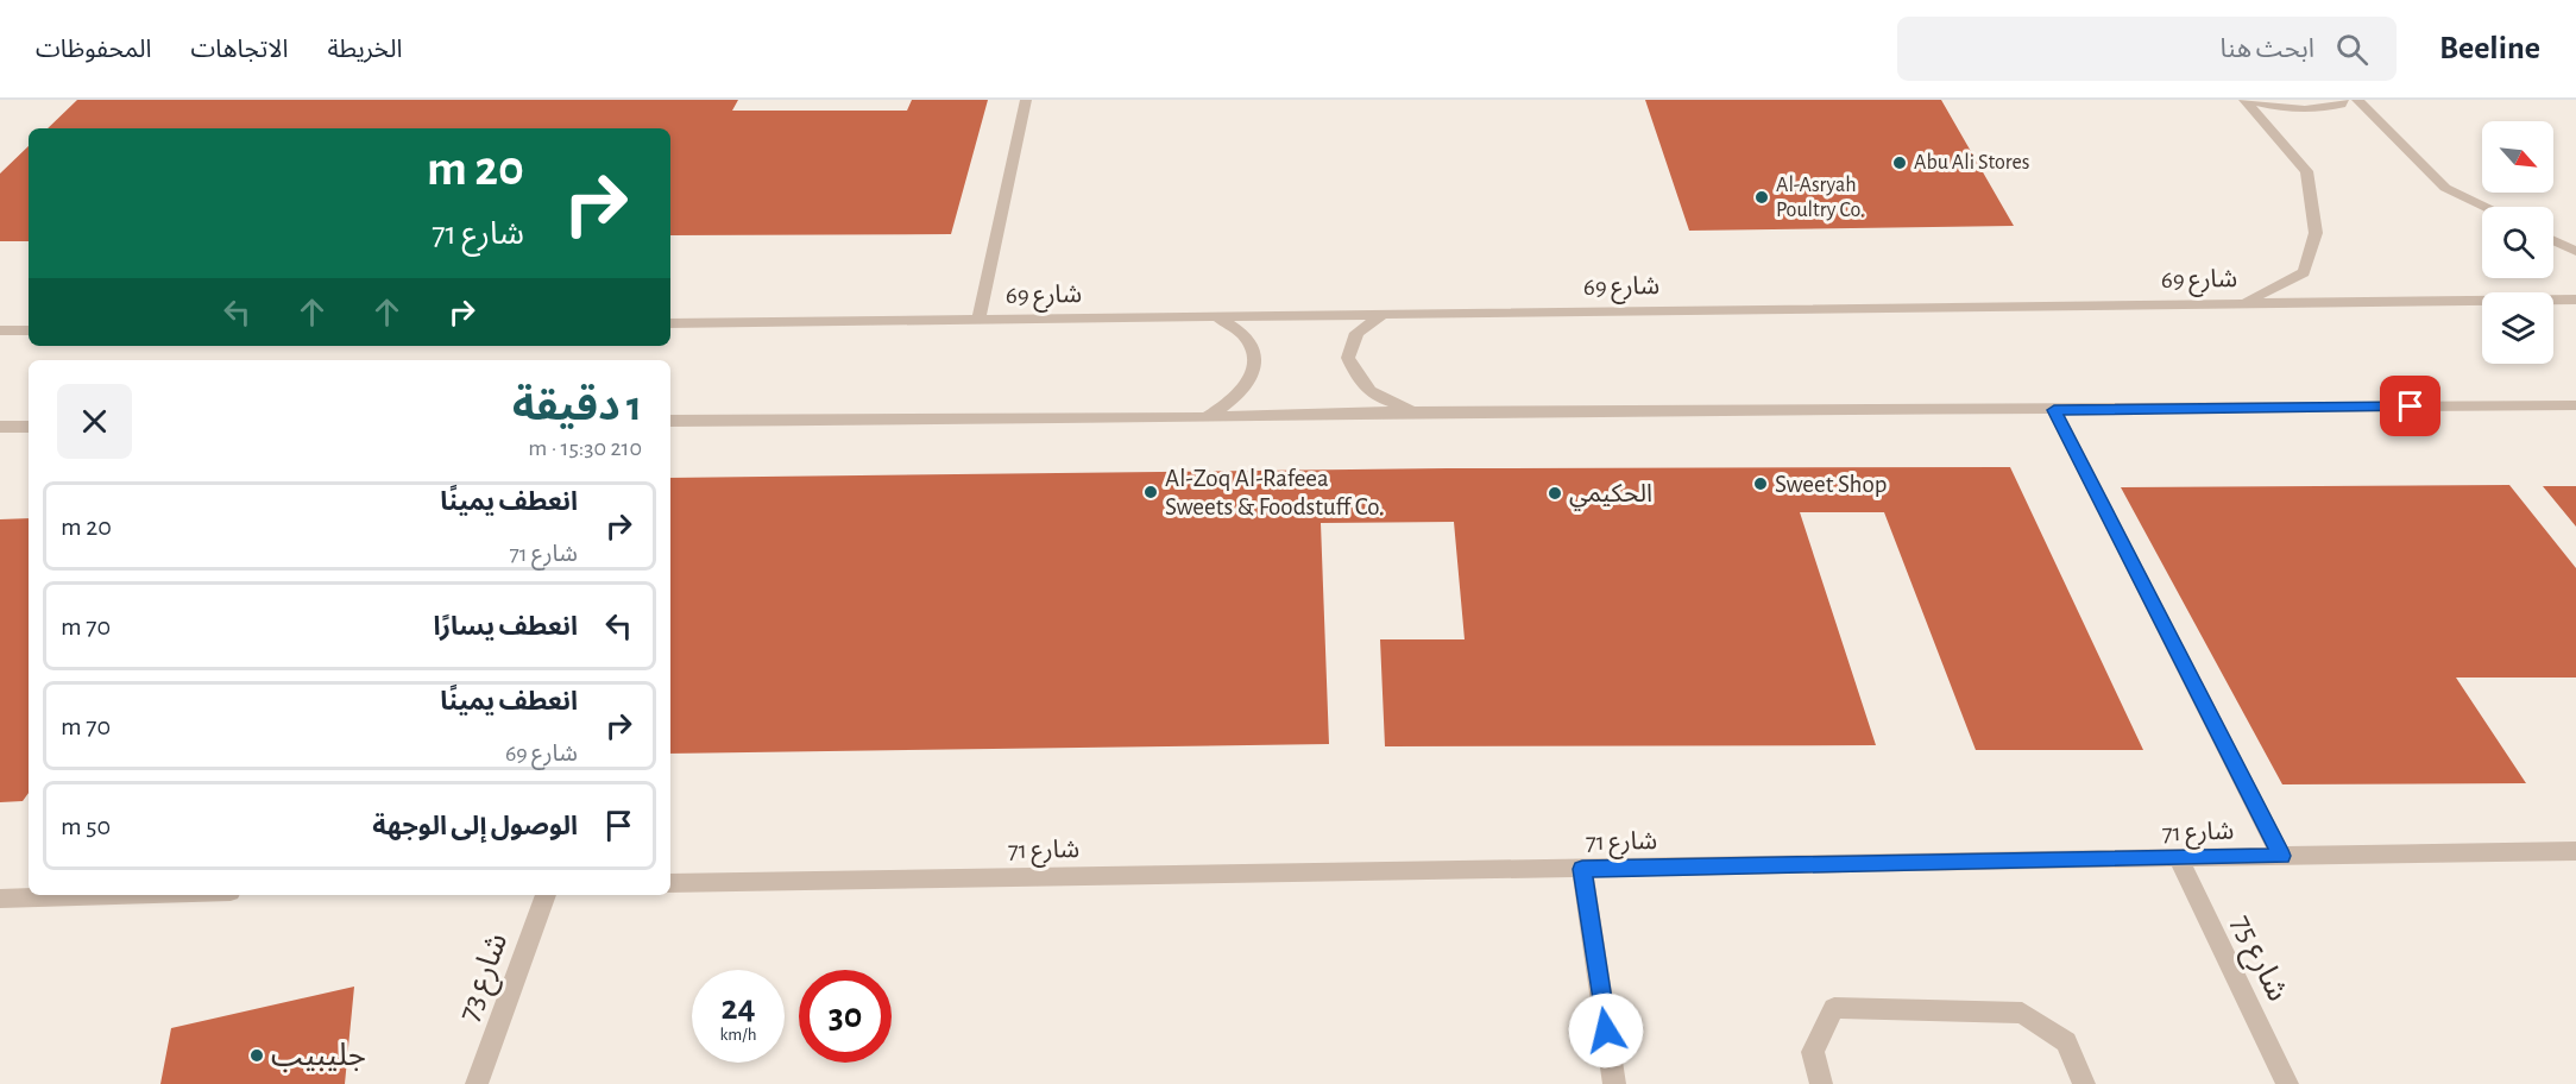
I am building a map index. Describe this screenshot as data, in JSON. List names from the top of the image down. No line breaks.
{"streets":{"street":["شارع 69","شارع 71","شارع 75","شارع 73"]},"crossings":[["شارع 71","شارع 75"]],"places":["Abu Ali Stores","Al-Asryah Poultry Co.","Sweet Shop","Al-Zoq Al-Rafeea Sweets & Foodstuff Co.","الحكيمي","جليبيب"],"north":"bottom right","page":{"header":"Beeline","search":"ابحث هنا","nav":["الخريطة","الاتجاهات","المحفوظات"],"turn":["20 m","شارع 71"],"heading":["1 دقيقة","210 m · 15:30"],"list":[{"name":"انعطف يمينًا","note":"شارع 71","value":"20 m"},{"name":"انعطف يسارًا","value":"70 m"},{"name":"انعطف يمينًا","note":"شارع 69","value":"70 m"},{"name":"الوصول إلى الوجهة","value":"50 m"}],"speed":"24 km/h","limit":"30"}}
